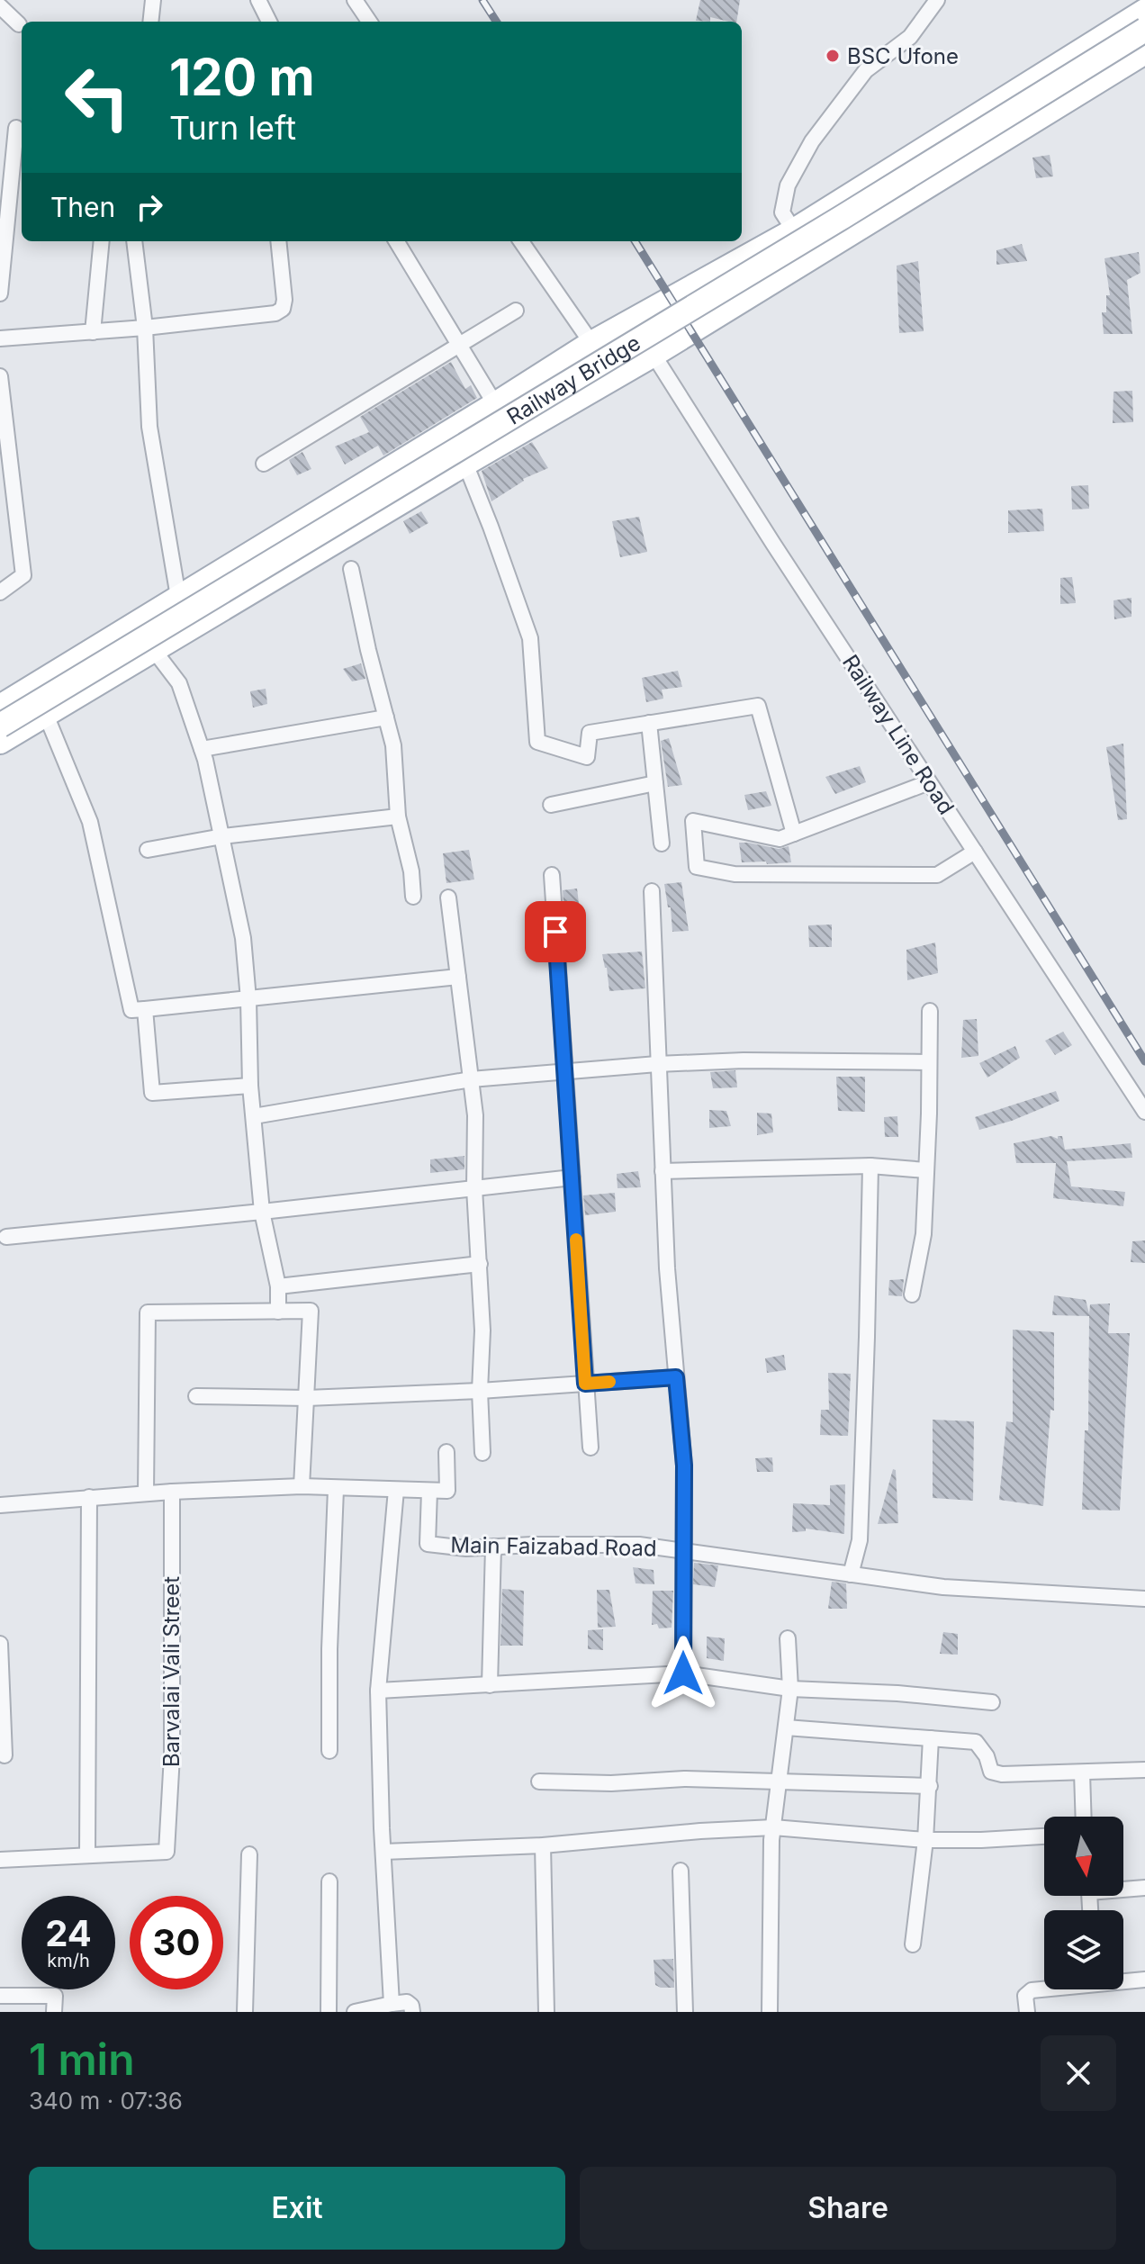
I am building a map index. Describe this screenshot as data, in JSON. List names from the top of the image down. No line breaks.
{"streets":{"main road":["Railway Bridge"],"street":["Railway Line Road","Main Faizabad Road","Barvalai Vali Street"]},"places":["BSC Ufone"],"north":"bottom","page":{"turn":["120 m","Turn left"],"then":"Then","speed":"24 km/h","limit":"30","heading":["1 min","340 m · 07:36"],"buttons":["Exit","Share"]}}
